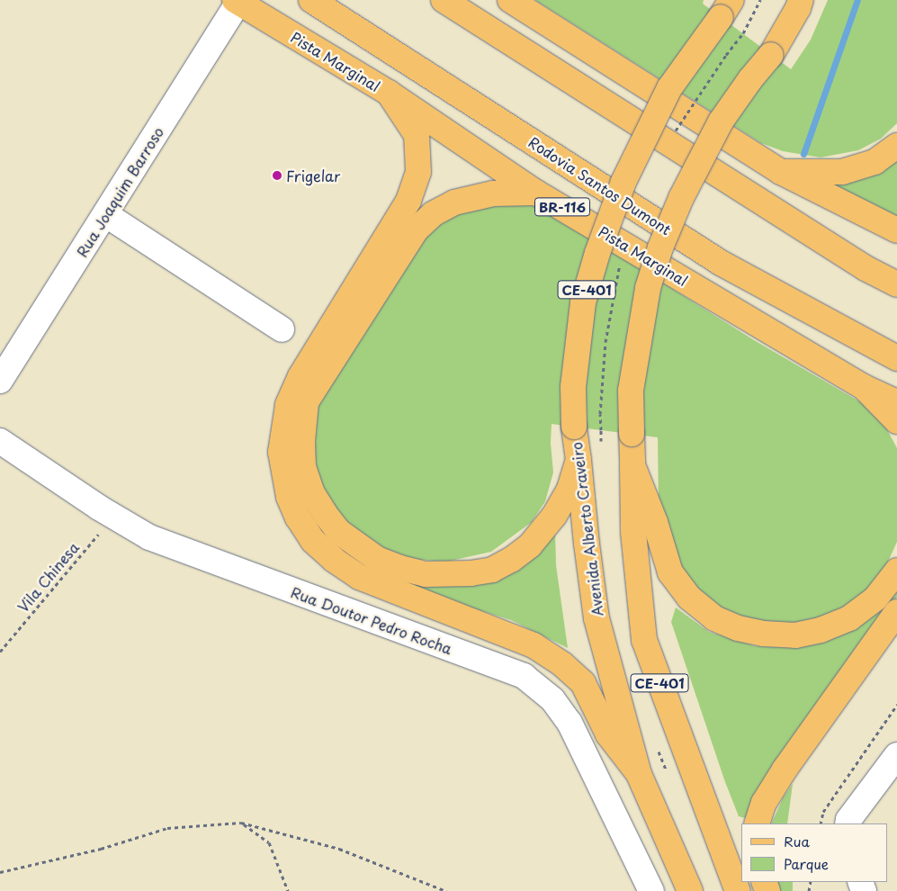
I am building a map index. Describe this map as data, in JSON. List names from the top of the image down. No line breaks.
{"streets":{"main road":["Pista Marginal","Rodovia Santos Dumont","BR-116","CE-401","Avenida Alberto Craveiro"],"street":["Rua Joaquim Barroso","Rua Doutor Pedro Rocha"],"path":["Vila Chinesa"]},"crossings":[["Pista Marginal","Rua Joaquim Barroso"],["Vila Chinesa","Rua Doutor Pedro Rocha"]],"places":["Frigelar"],"legend":["Rua","Parque"]}
